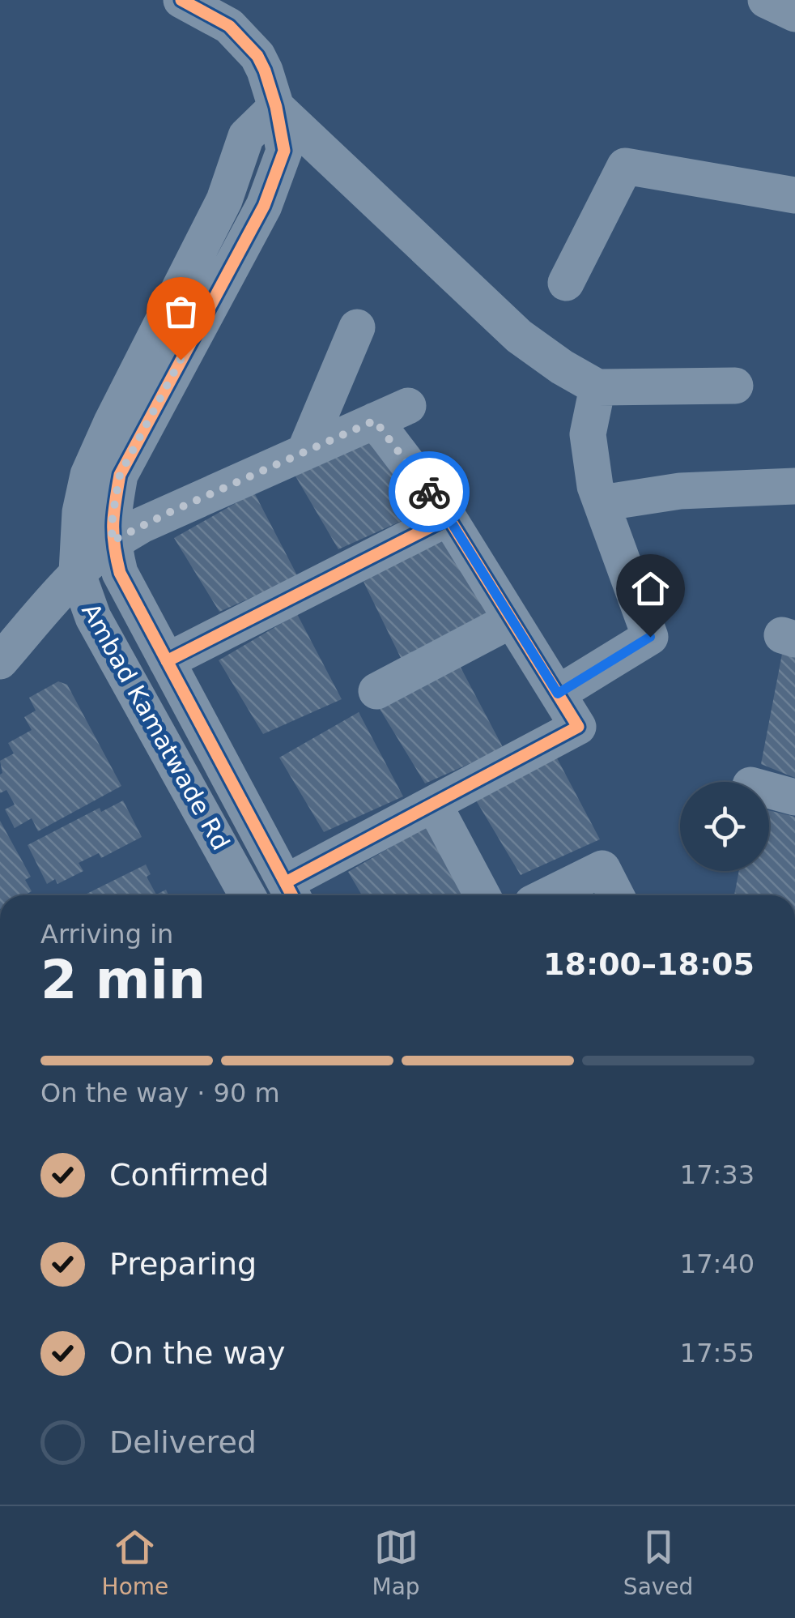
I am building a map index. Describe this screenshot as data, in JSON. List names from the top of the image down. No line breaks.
{"streets":{"street":["Ambad Kamatwade Rd"]},"page":{"heading":["2 min","Arriving in","18:00–18:05"],"bar":"On the way · 90 m","list":[["Confirmed","17:33"],["Preparing","17:40"],["On the way","17:55"],"Delivered"],"tabs":["Home","Map","Saved"]}}
